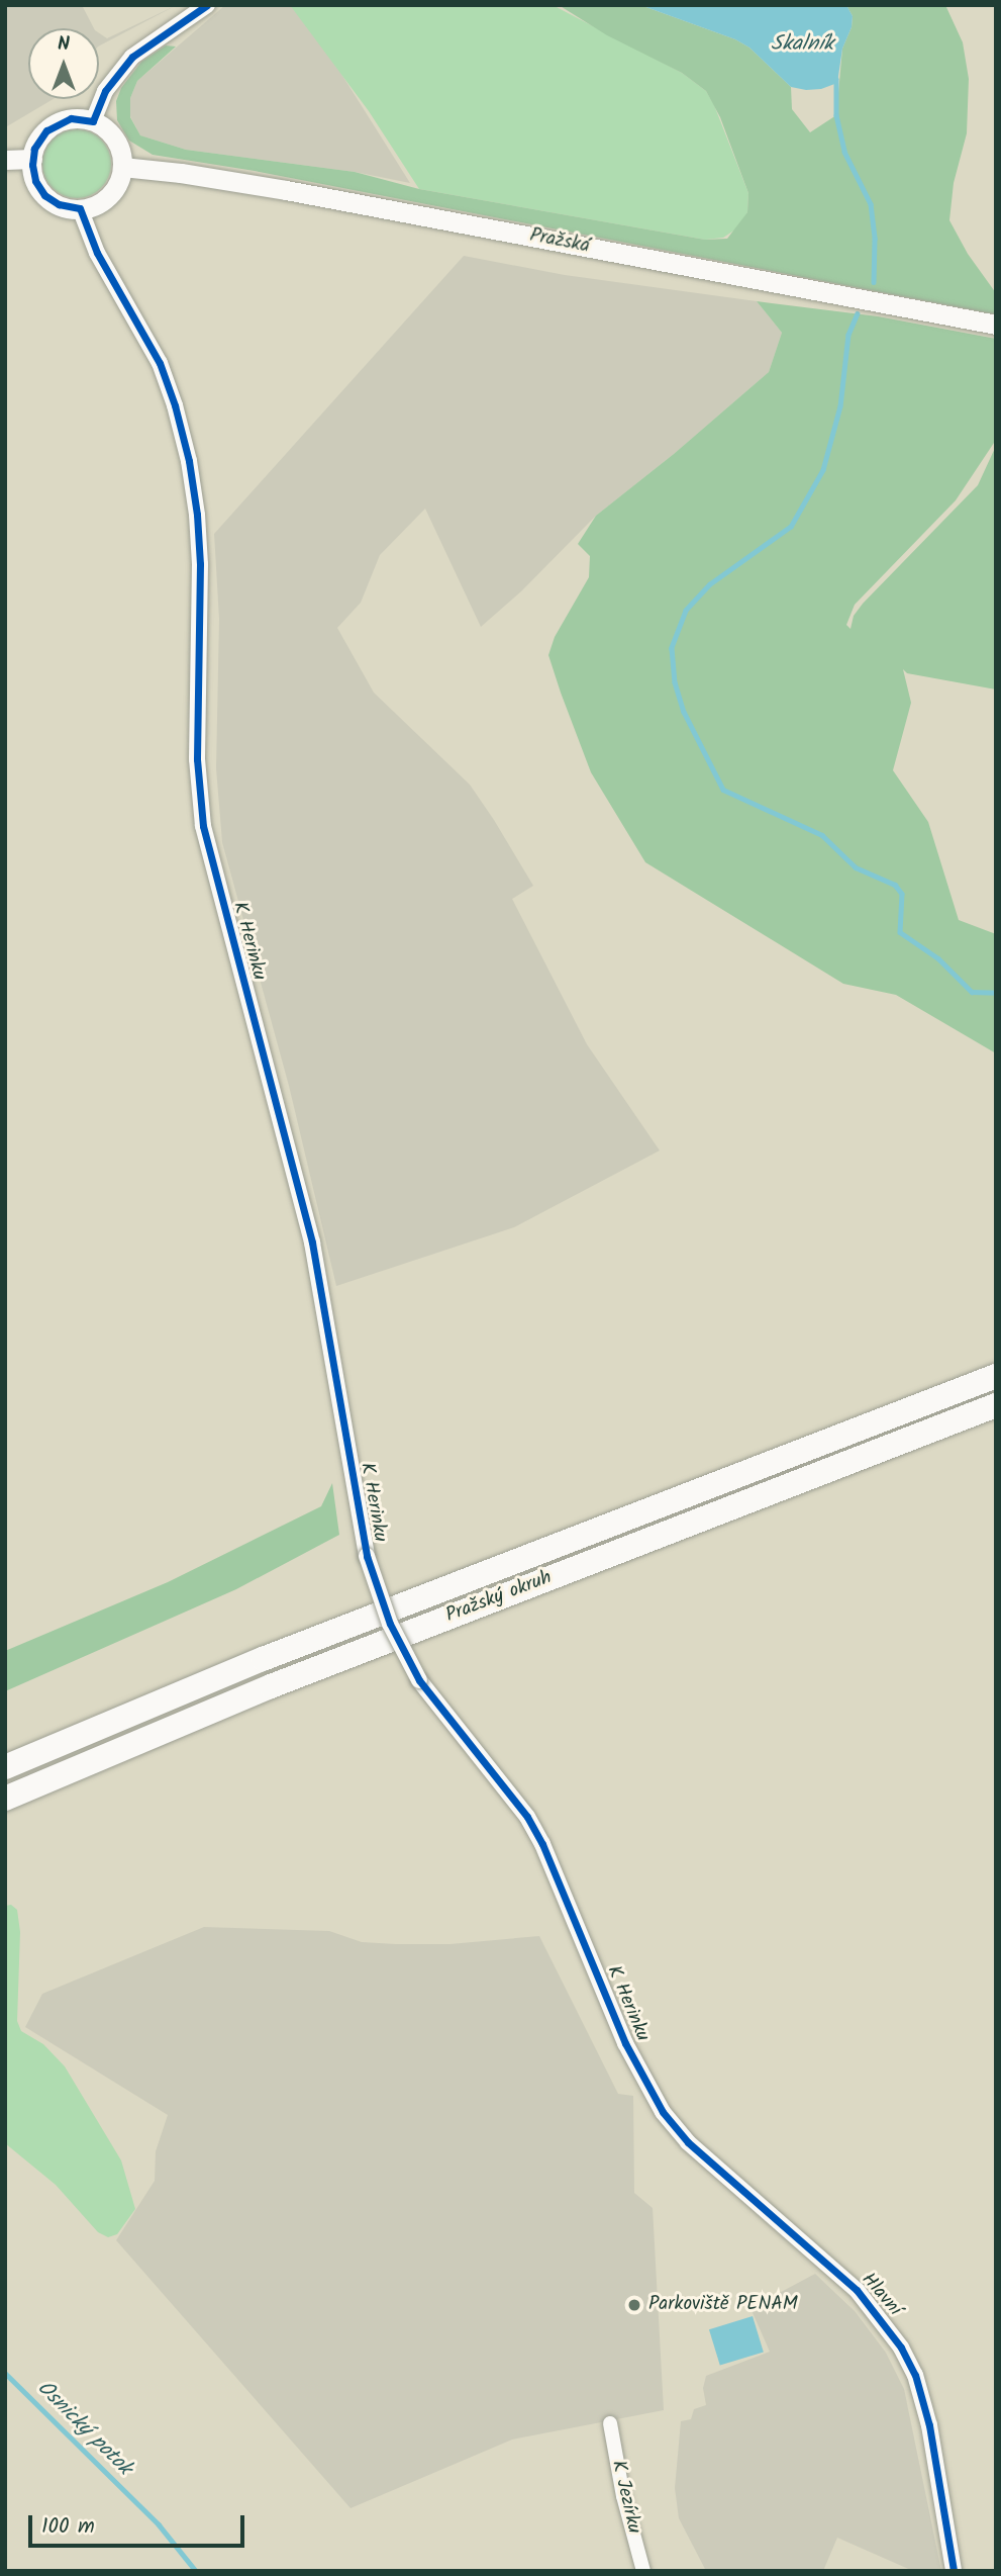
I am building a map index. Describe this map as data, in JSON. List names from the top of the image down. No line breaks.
{"streets":{"highway":["Pražský okruh"],"main road":["Pražská"],"street":["K Herinku","Hlavní","K Jezírku"]},"crossings":[["Pražská","K Herinku"],["K Herinku","Hlavní"]],"water":["Skalník","Osnický potok"],"places":["Parkoviště PENAM"],"scale_bar":"100 m","north":"top"}
